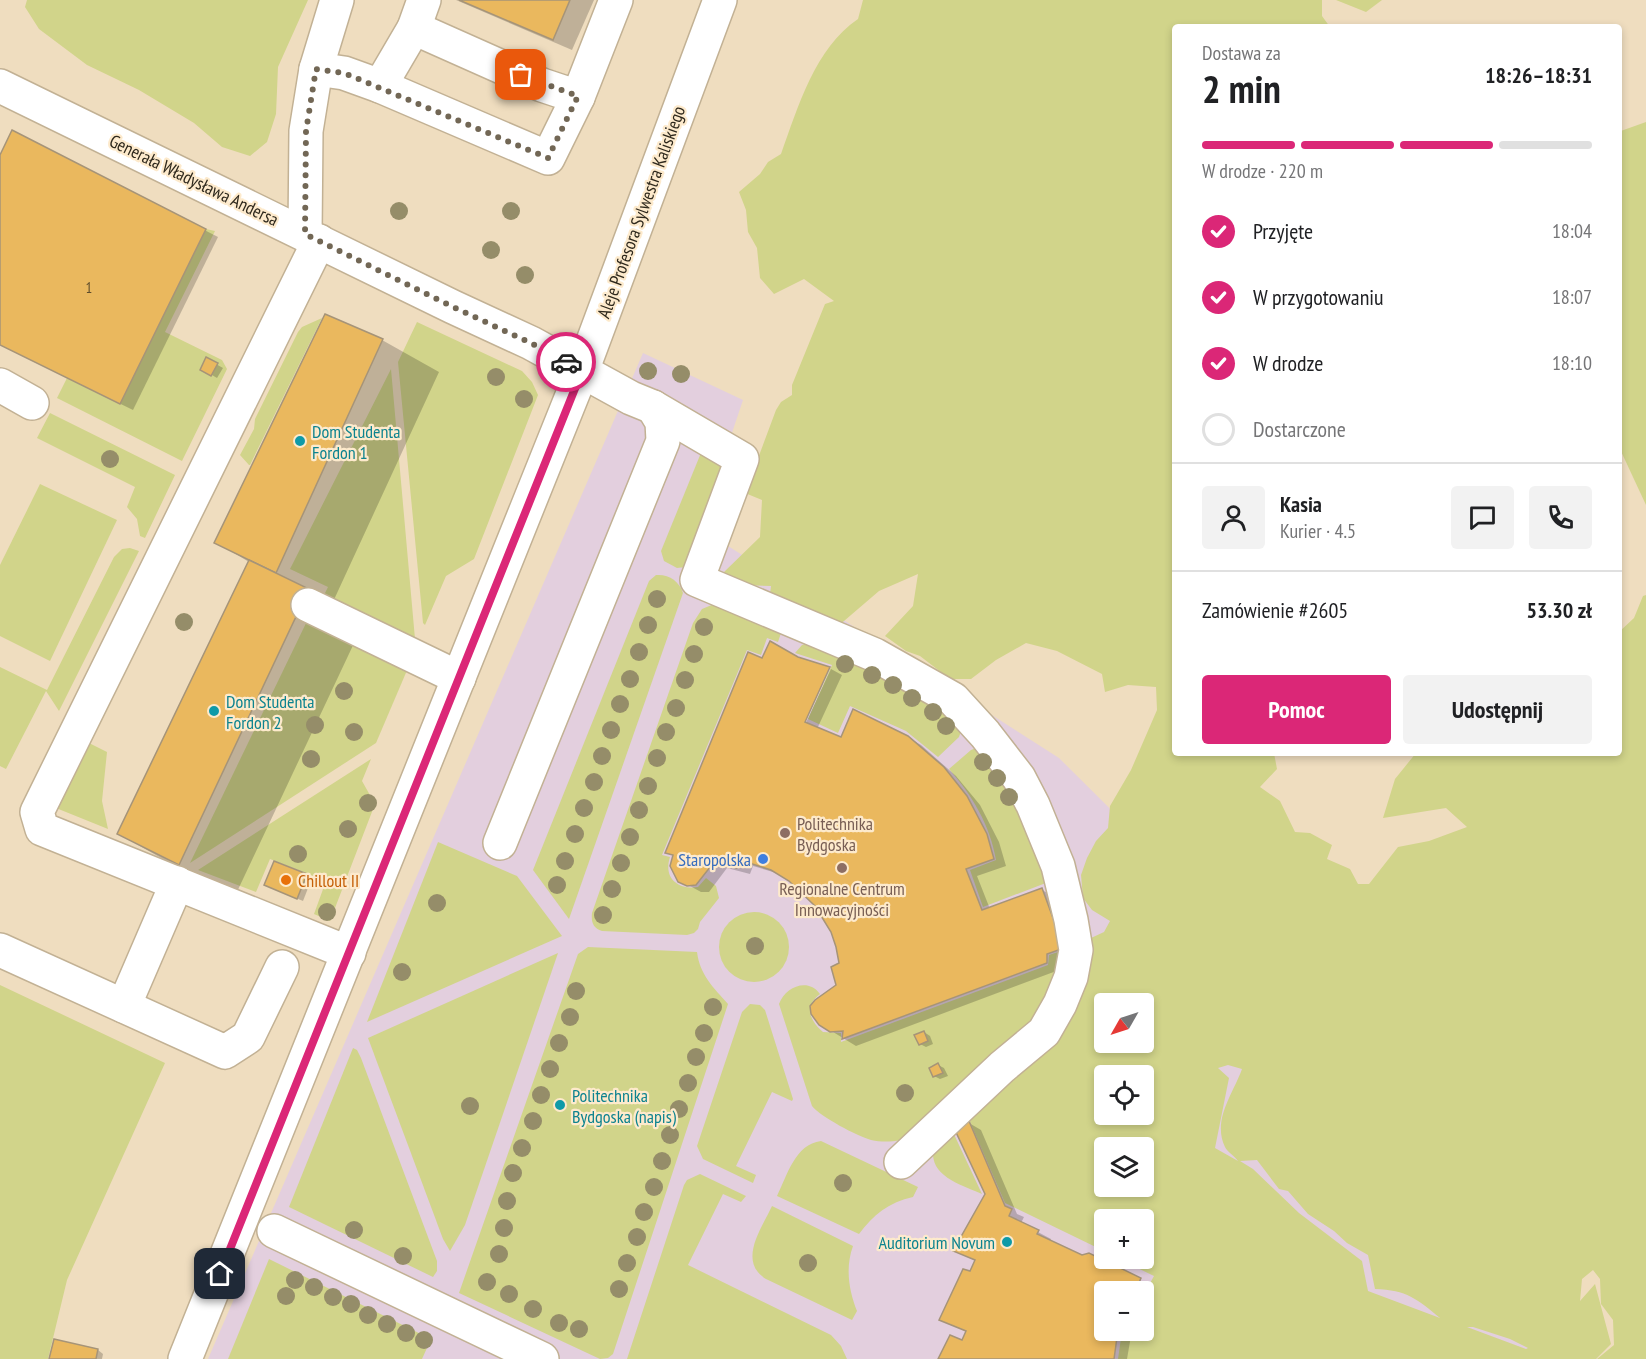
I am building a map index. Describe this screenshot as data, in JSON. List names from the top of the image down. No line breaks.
{"streets":{"street":["Generała Władysława Andersa","Aleje Profesora Sylwestra Kaliskiego"]},"crossings":[["Generała Władysława Andersa","Aleje Profesora Sylwestra Kaliskiego"]],"places":["Dom Studenta Fordon 1","Dom Studenta Fordon 2","Politechnika Bydgoska","Staropolska","Regionalne Centrum Innowacyjności","Chillout II","Politechnika Bydgoska (napis)","Auditorium Novum"],"house_numbers":["1"],"north":"bottom left","page":{"heading":["2 min","Dostawa za","18:26–18:31"],"panel":["Kasia","Kurier · 4.5","Zamówienie #2605","53.30 zł"],"bar":"W drodze · 220 m","list":[["Przyjęte","18:04"],["W przygotowaniu","18:07"],["W drodze","18:10"],"Dostarczone"],"buttons":["Pomoc","Udostępnij"],"map_buttons":["+","−"]}}
